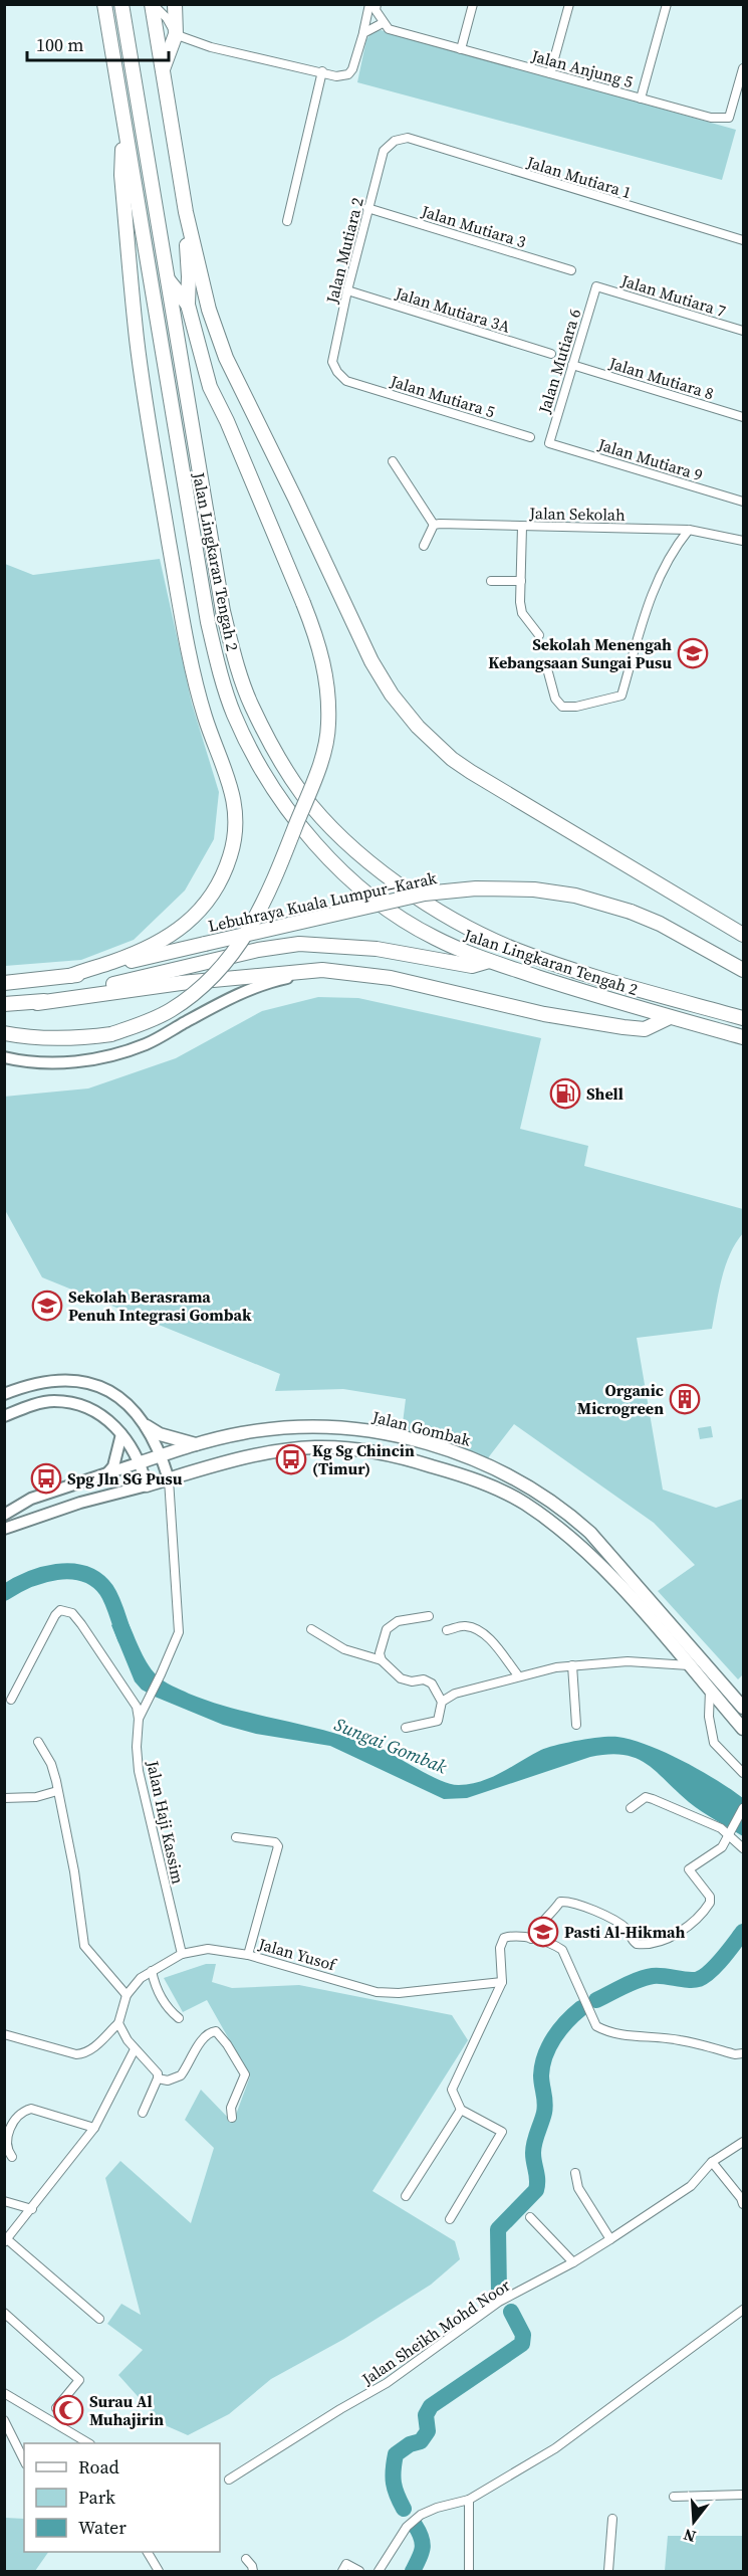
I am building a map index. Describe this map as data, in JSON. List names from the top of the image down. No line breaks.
{"streets":{"highway":["Jalan Lingkaran Tengah 2","Lebuhraya Kuala Lumpur–Karak"],"main road":["Jalan Gombak"],"street":["Jalan Anjung 5","Jalan Mutiara 1","Jalan Mutiara 3","Jalan Mutiara 2","Jalan Mutiara 7","Jalan Mutiara 3A","Jalan Mutiara 6","Jalan Mutiara 8","Jalan Mutiara 5","Jalan Mutiara 9","Jalan Sekolah","Jalan Haji Kassim","Jalan Yusof","Jalan Sheikh Mohd Noor"]},"crossings":[["Jalan Mutiara 1","Jalan Mutiara 2"],["Jalan Mutiara 3","Jalan Mutiara 2"],["Jalan Mutiara 2","Jalan Mutiara 3A"],["Jalan Mutiara 2","Jalan Mutiara 5"],["Jalan Mutiara 7","Jalan Mutiara 6"],["Jalan Mutiara 6","Jalan Mutiara 8"],["Jalan Mutiara 6","Jalan Mutiara 9"],["Jalan Lingkaran Tengah 2","Lebuhraya Kuala Lumpur–Karak"],["Jalan Haji Kassim","Jalan Yusof"]],"water":["Sungai Gombak"],"places":{"school or university":["Sekolah Menengah Kebangsaan Sungai Pusu","Sekolah Berasrama Penuh Integrasi Gombak","Pasti Al-Hikmah"],"fuel station":["Shell"],"building":["Organic Microgreen"],"bus stop":["Kg Sg Chincin (Timur)","Spg Jln SG Pusu"],"mosque":["Surau Al Muhajirin"]},"legend":["Road","Park","Water"],"scale_bar":"100 m","north":"bottom"}
